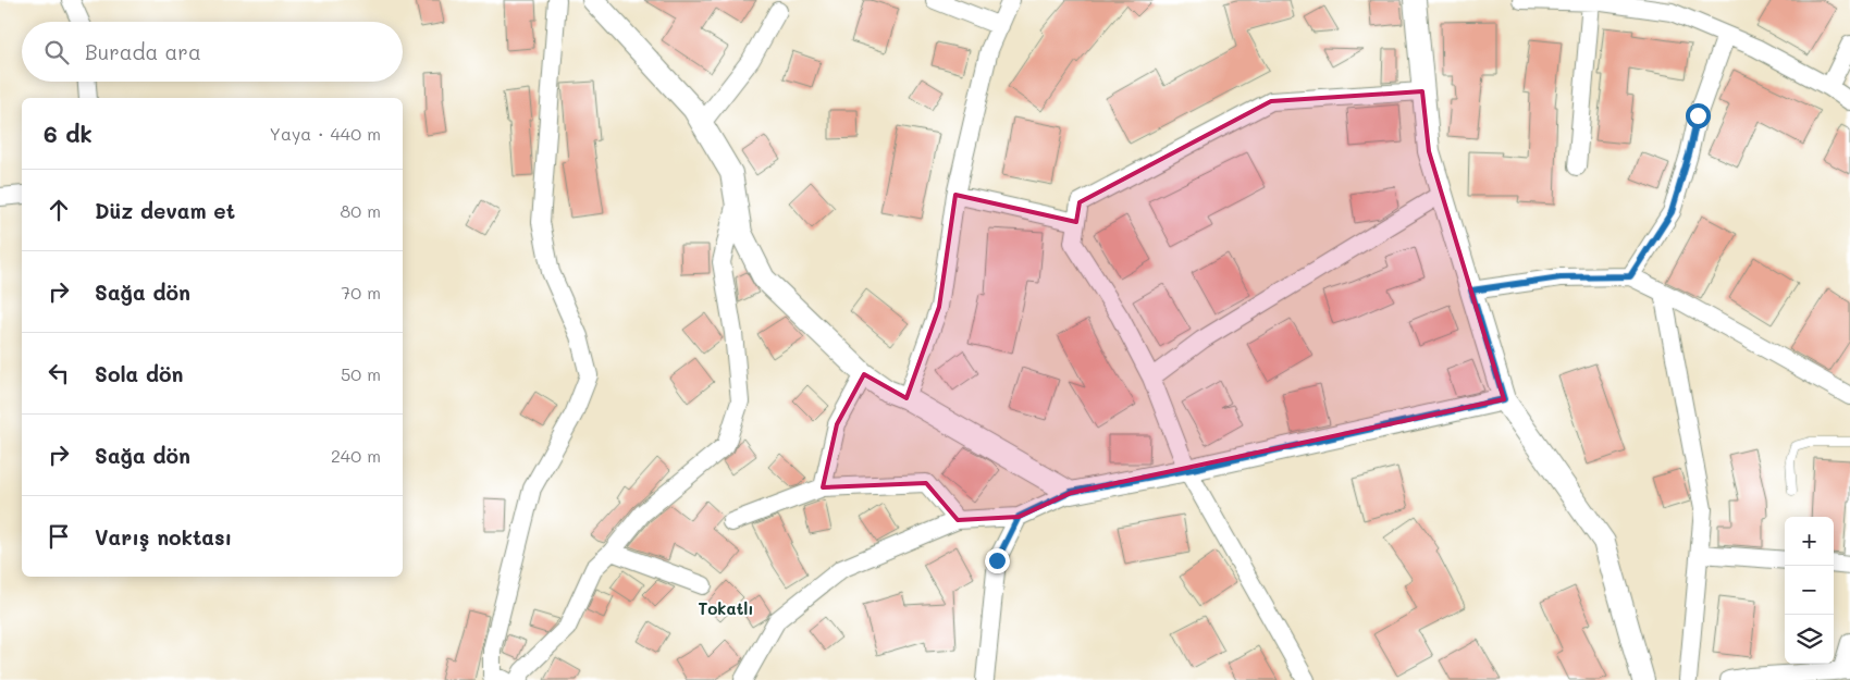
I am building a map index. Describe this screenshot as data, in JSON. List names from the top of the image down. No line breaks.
{"districts":["Tokatlı"],"page":{"search":"Burada ara","heading":["6 dk","Yaya · 440 m"],"list":[["Düz devam et","80 m"],["Sağa dön","70 m"],["Sola dön","50 m"],["Sağa dön","240 m"],"Varış noktası"],"map_buttons":["+","−"]}}
